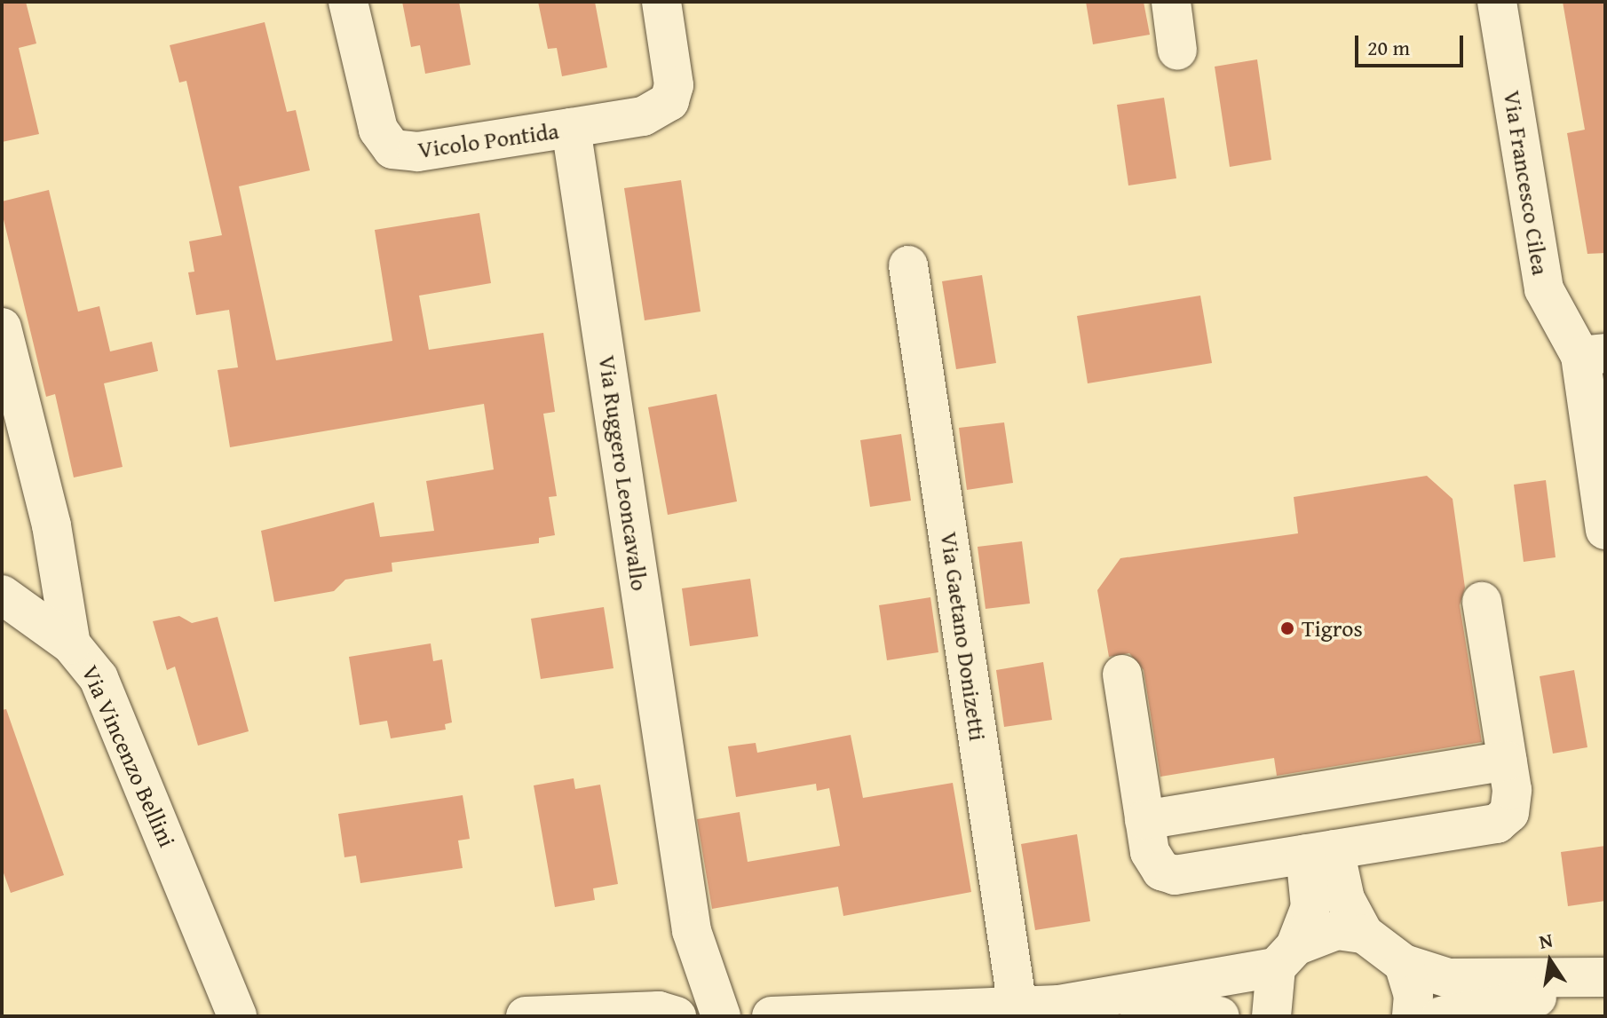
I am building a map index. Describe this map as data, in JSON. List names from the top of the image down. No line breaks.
{"streets":{"street":["Vicolo Pontida","Via Francesco Cilea","Via Ruggero Leoncavallo","Via Gaetano Donizetti","Via Vincenzo Bellini"]},"crossings":[["Vicolo Pontida","Via Ruggero Leoncavallo"]],"places":["Tigros"],"scale_bar":"20 m","north":"top"}
